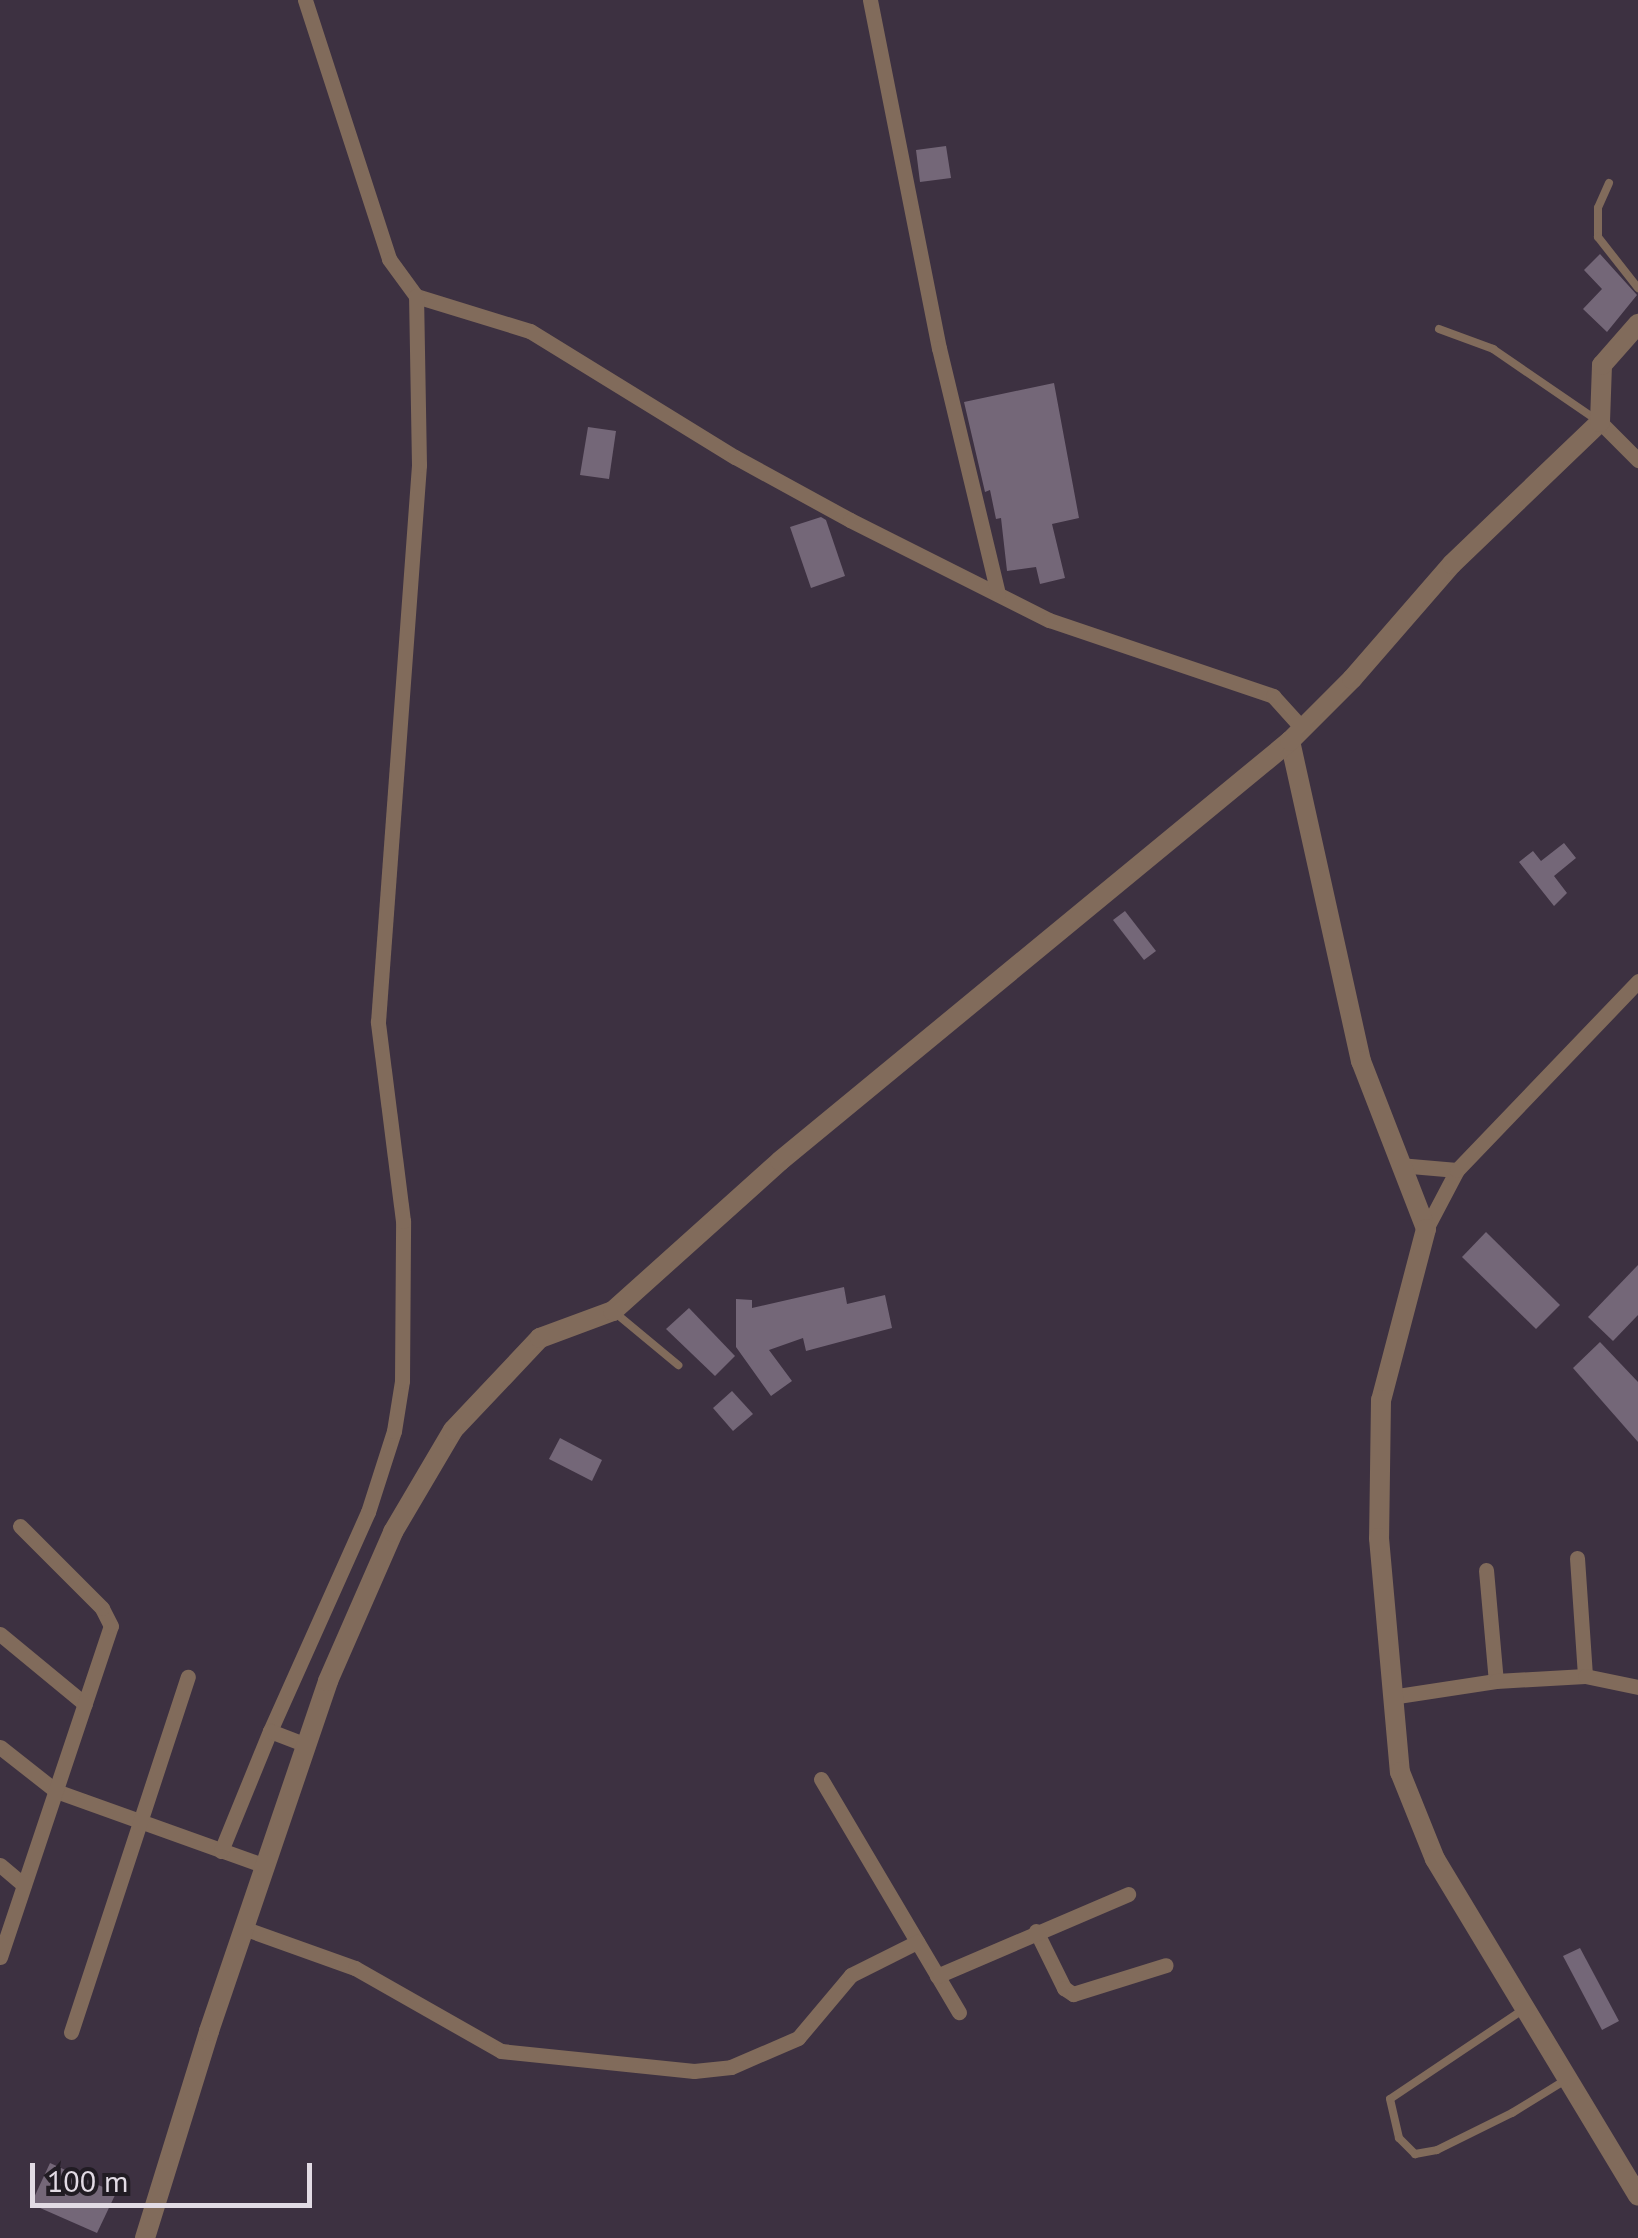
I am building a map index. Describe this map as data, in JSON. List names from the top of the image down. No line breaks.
{"scale_bar":"100 m"}
